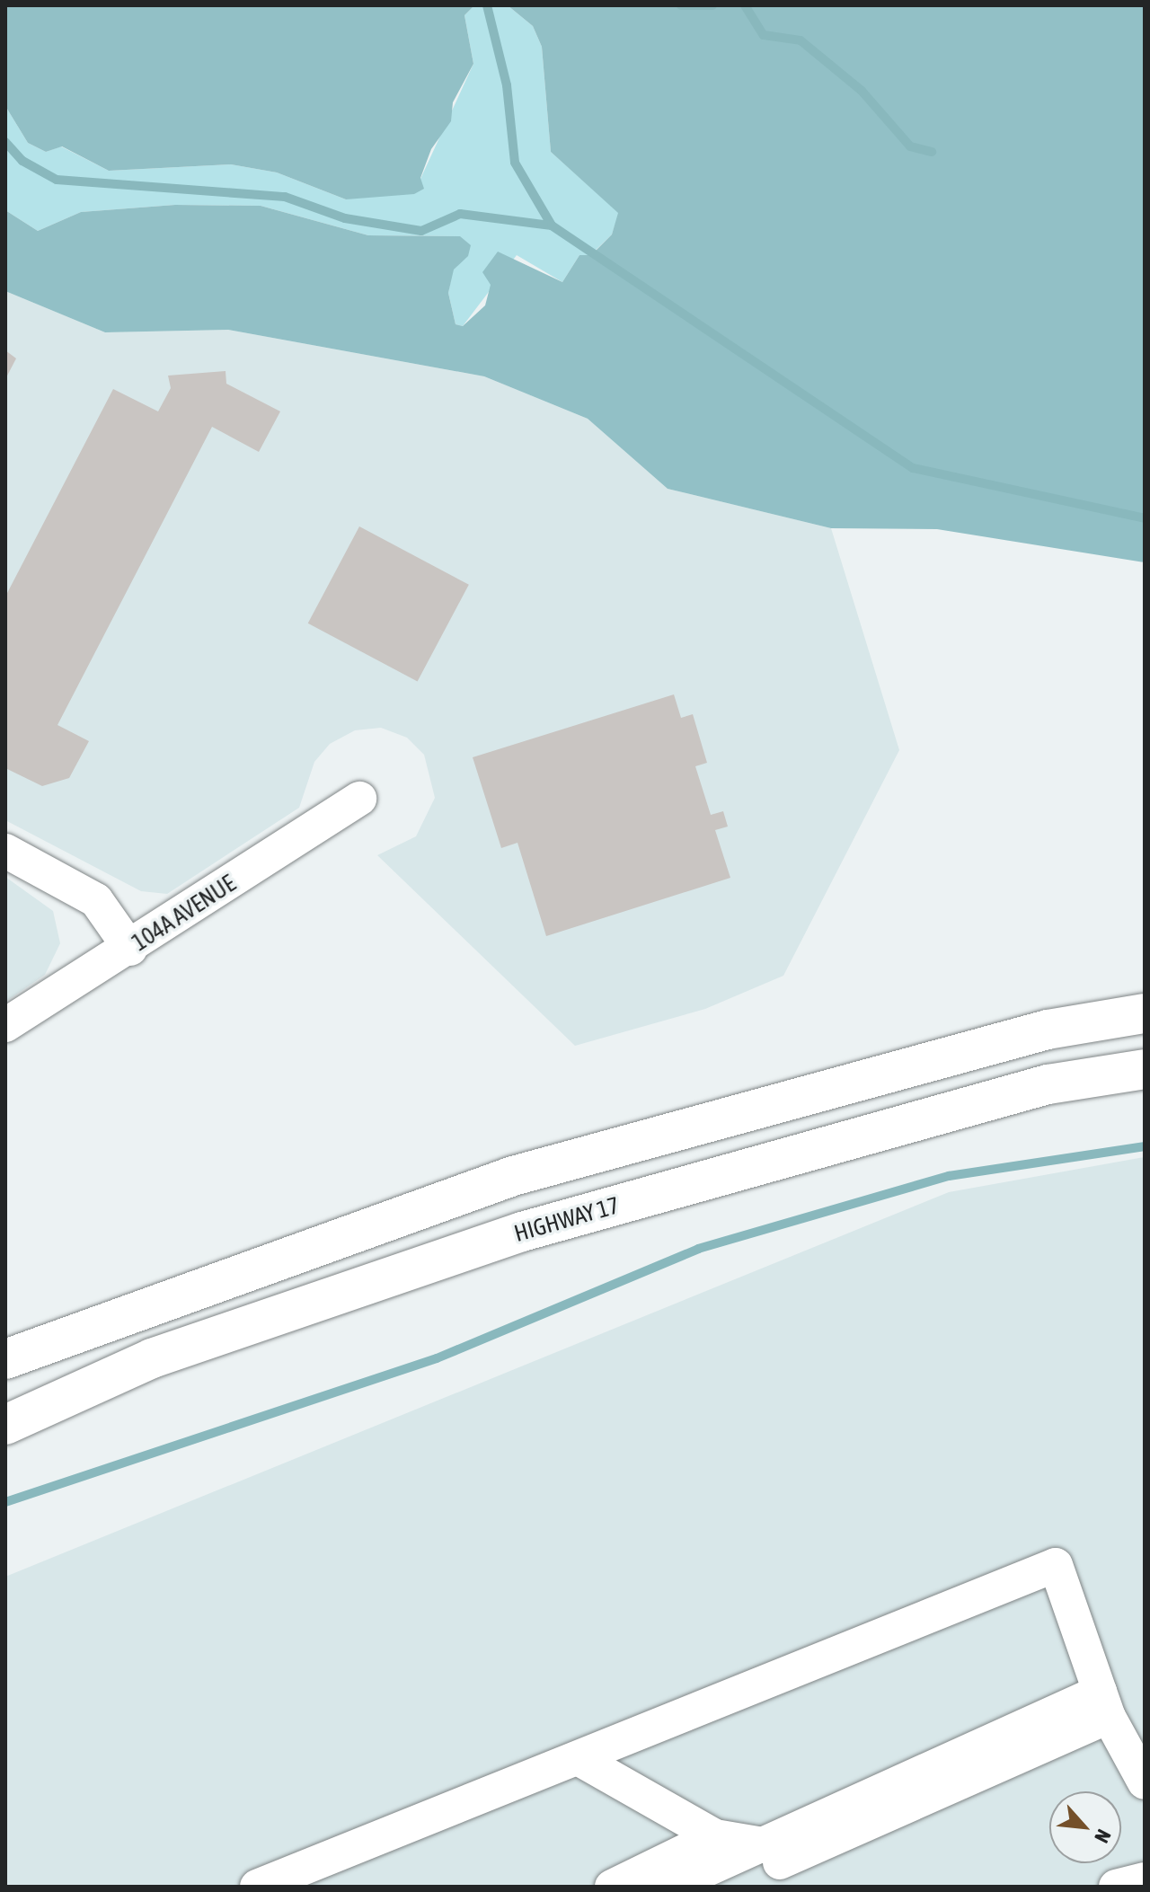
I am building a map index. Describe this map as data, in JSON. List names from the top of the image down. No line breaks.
{"streets":{"highway":["HIGHWAY 17"],"street":["104A AVENUE"]},"north":"bottom right"}
